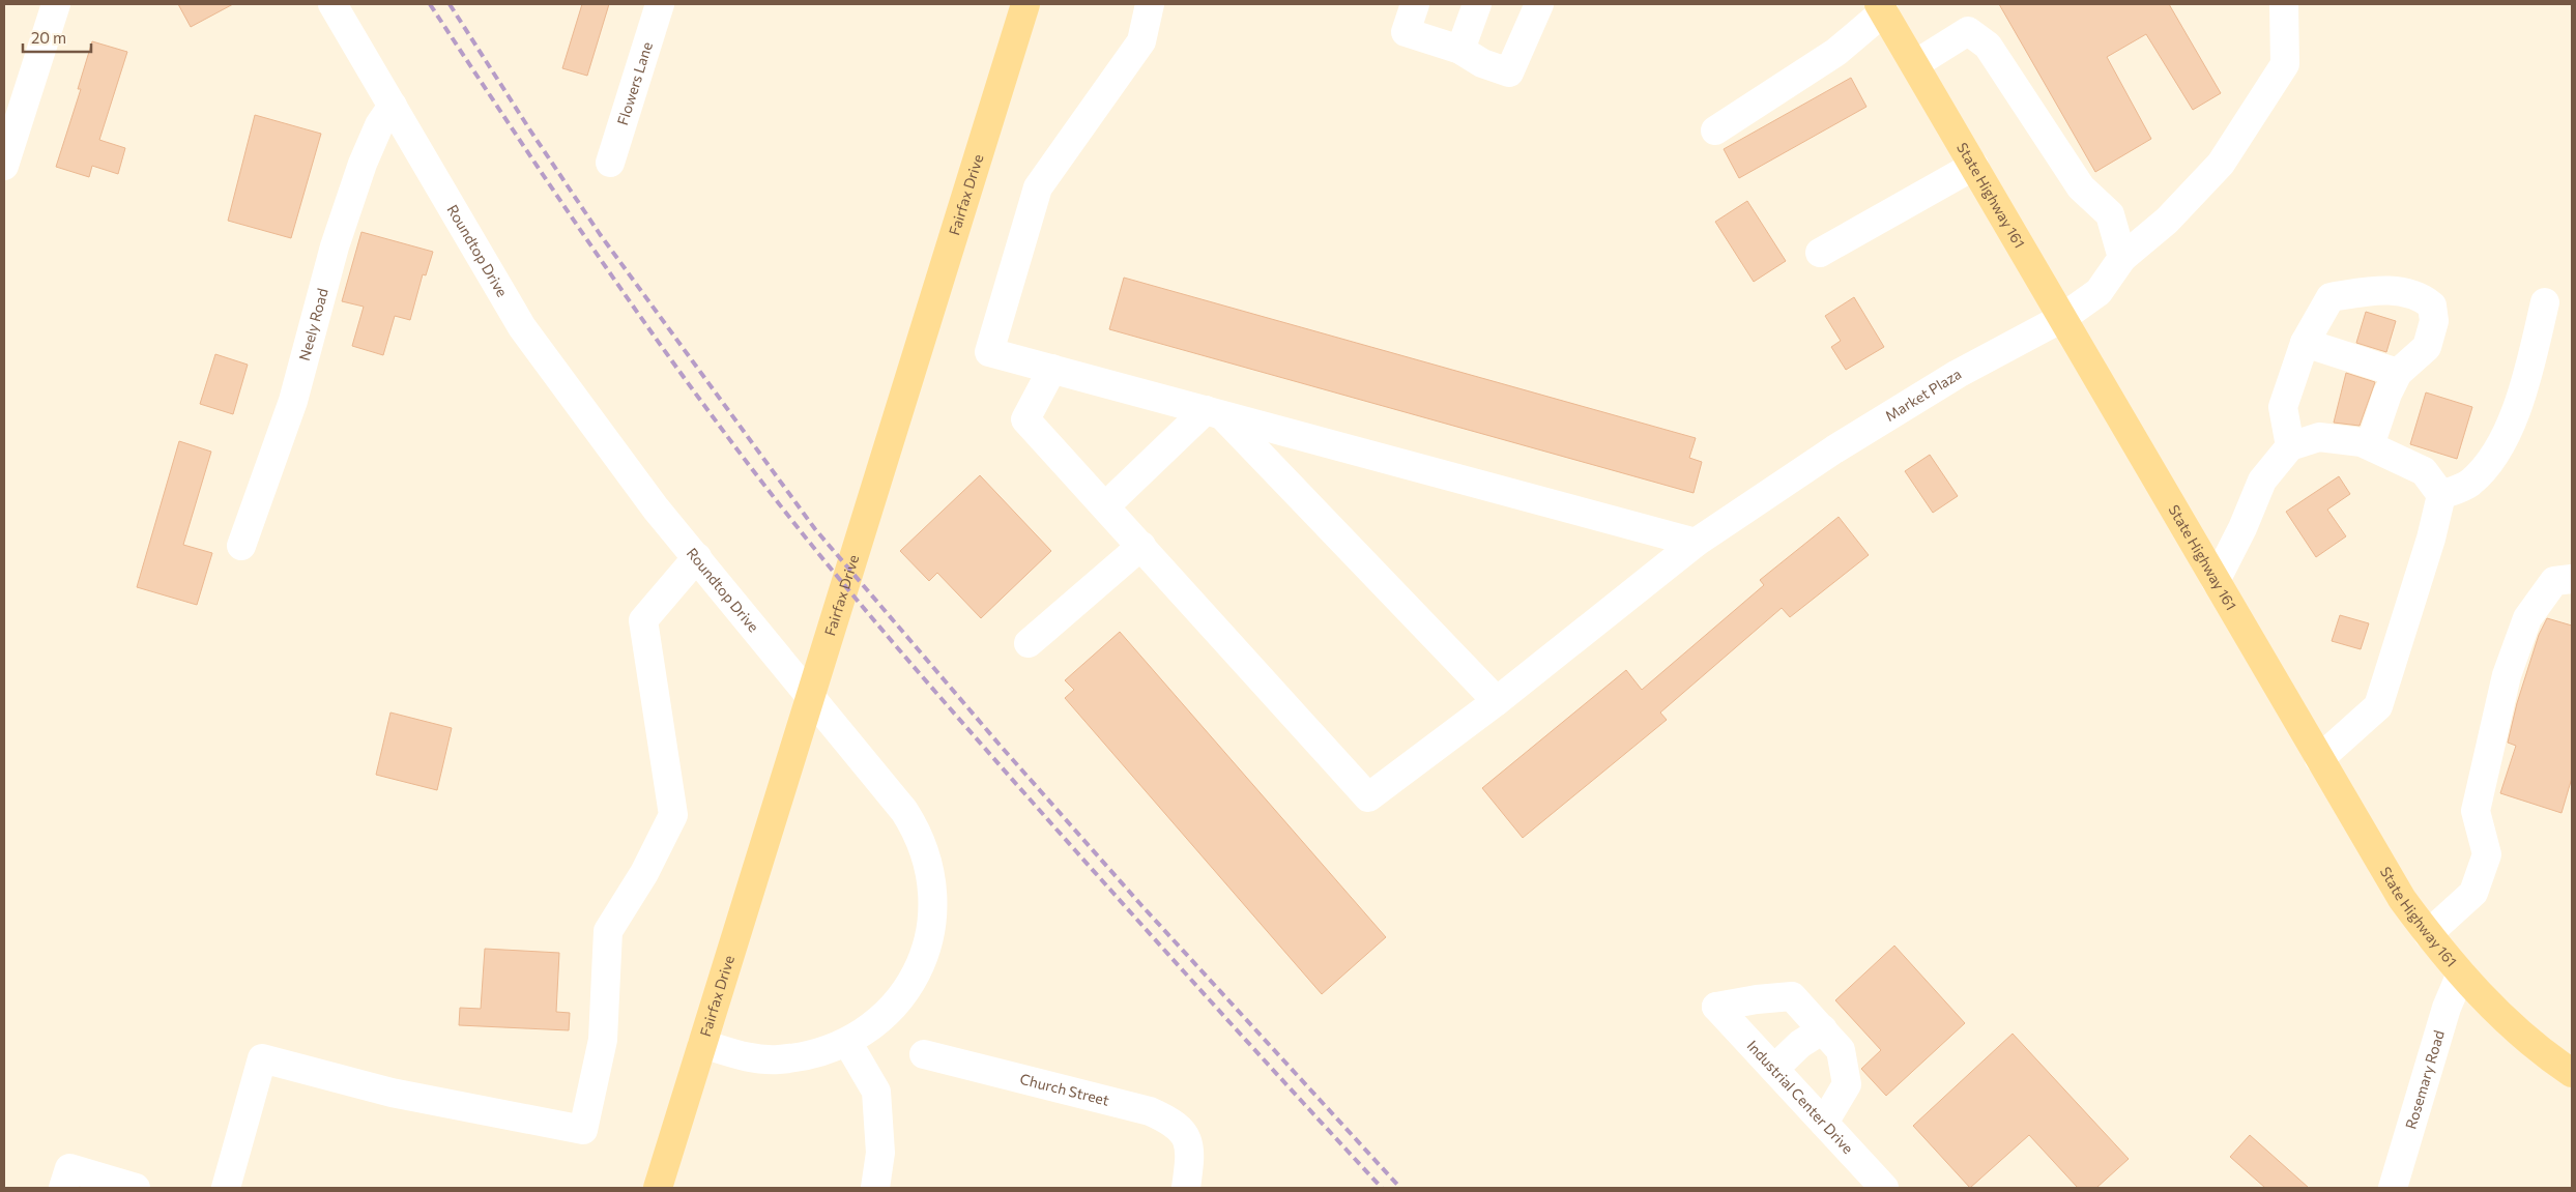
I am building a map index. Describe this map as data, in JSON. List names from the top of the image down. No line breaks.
{"streets":{"main road":["State Highway 161","Fairfax Drive"],"street":["Flowers Lane","Roundtop Drive","Neely Road","Market Plaza","Rosemary Road","Church Street","Industrial Center Drive"]},"crossings":[["State Highway 161","Market Plaza"],["State Highway 161","Rosemary Road"],["Fairfax Drive","Roundtop Drive"],["Roundtop Drive","Neely Road"]],"scale_bar":"20 m"}
